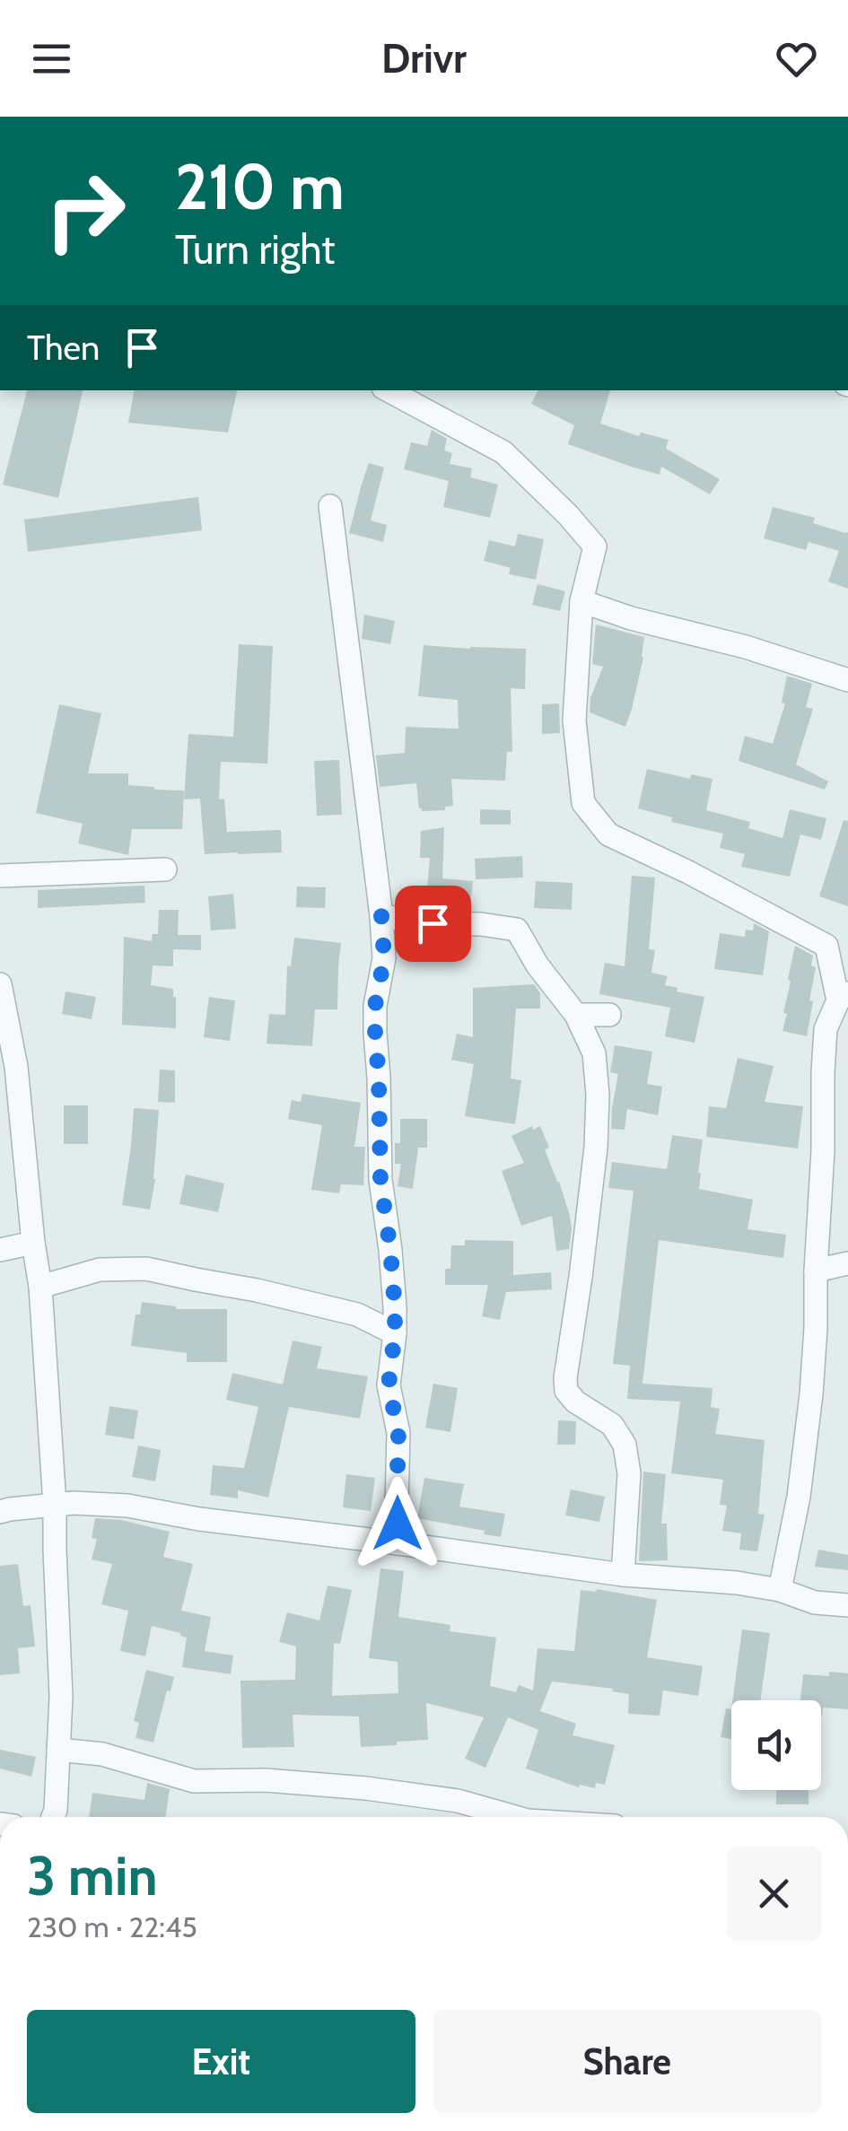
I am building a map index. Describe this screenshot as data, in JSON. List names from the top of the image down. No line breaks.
{"page":{"header":"Drivr","turn":["210 m","Turn right"],"then":"Then","heading":["3 min","230 m · 22:45"],"buttons":["Exit","Share"]}}
